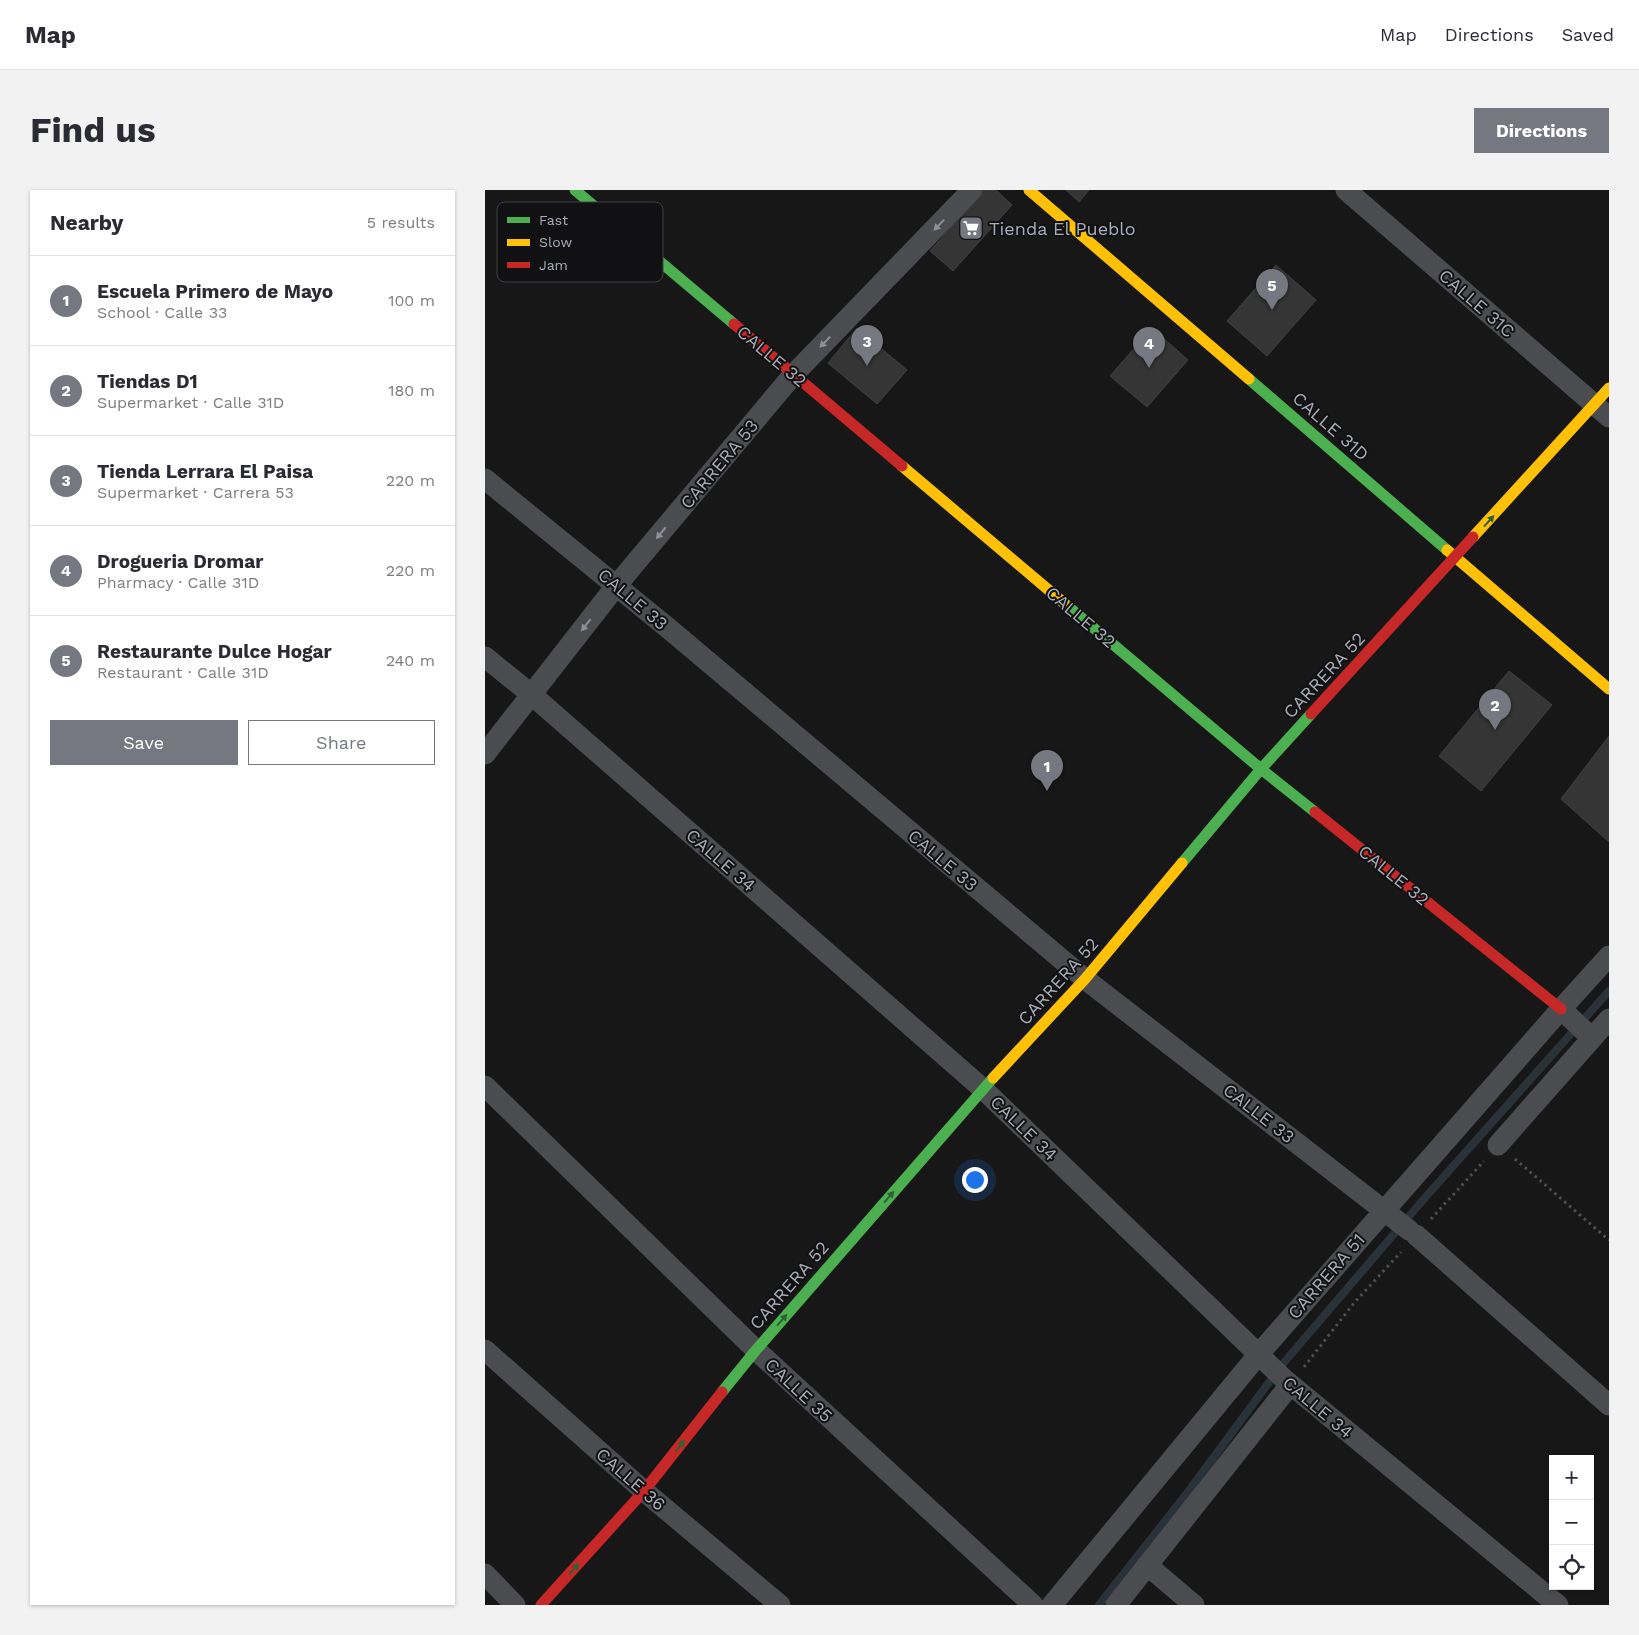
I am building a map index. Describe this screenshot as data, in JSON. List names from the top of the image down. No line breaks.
{"streets":{"street":["CALLE 31C","CALLE 32","CALLE 31D","CARRERA 53","CALLE 33","CARRERA 52","CALLE 34","CARRERA 51","CALLE 35","CALLE 36"]},"crossings":[["CALLE 31C","CARRERA 52"],["CALLE 32","CARRERA 53"],["CALLE 32","CARRERA 52"],["CALLE 32","CARRERA 51"],["CALLE 31D","CARRERA 52"],["CARRERA 53","CALLE 33"],["CARRERA 53","CALLE 34"],["CALLE 33","CARRERA 52"],["CALLE 33","CARRERA 51"],["CARRERA 52","CALLE 34"],["CARRERA 52","CALLE 35"],["CARRERA 52","CALLE 36"],["CALLE 34","CARRERA 51"]],"one_way":["CARRERA 53","CARRERA 52"],"places":{"supermarket":["Tienda El Pueblo"]},"legend":["Fast","Slow","Jam"],"page":{"header":"Map","nav":["Map","Directions","Saved"],"buttons":["Directions",["Save","Share"]],"title":"Find us","heading":["Nearby","5 results"],"list":[{"mark":"1","name":"Escuela Primero de Mayo","note":"School · Calle 33","value":"100 m"},{"mark":"2","name":"Tiendas D1","note":"Supermarket · Calle 31D","value":"180 m"},{"mark":"3","name":"Tienda Lerrara El Paisa","note":"Supermarket · Carrera 53","value":"220 m"},{"mark":"4","name":"Drogueria Dromar","note":"Pharmacy · Calle 31D","value":"220 m"},{"mark":"5","name":"Restaurante Dulce Hogar","note":"Restaurant · Calle 31D","value":"240 m"}],"pins":["5","3","4","2","1"],"map_buttons":["+","−"]}}
